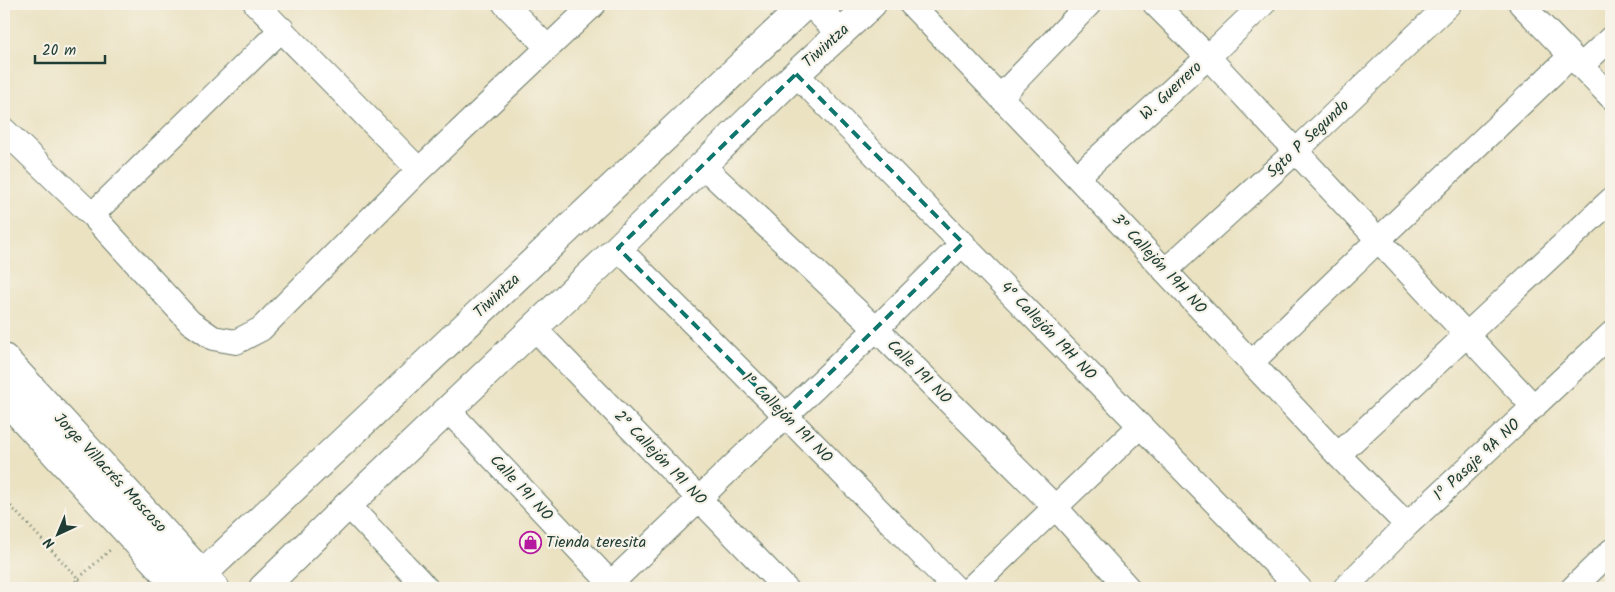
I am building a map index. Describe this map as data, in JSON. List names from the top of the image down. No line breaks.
{"streets":{"street":["Tiwintza","W. Guerrero","Sgto P Segundo","3° Callejón 19H NO","4° Callejón 19H NO","Calle 19I NO","1° Callejón 19I NO","2° Callejón 19I NO","1º Pasaje 9A NO","Jorge Villacrés Moscoso"]},"crossings":[["Tiwintza","4° Callejón 19H NO"],["Tiwintza","Calle 19I NO"],["Tiwintza","1° Callejón 19I NO"],["Tiwintza","2° Callejón 19I NO"],["Tiwintza","Jorge Villacrés Moscoso"],["W. Guerrero","3° Callejón 19H NO"],["Sgto P Segundo","3° Callejón 19H NO"],["3° Callejón 19H NO","1º Pasaje 9A NO"]],"places":{"shop":["Tienda teresita"]},"scale_bar":"20 m","north":"bottom left"}
